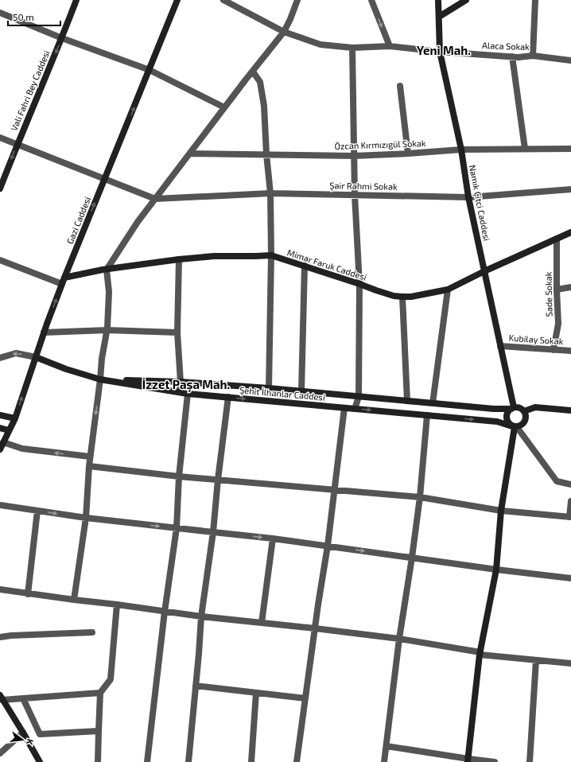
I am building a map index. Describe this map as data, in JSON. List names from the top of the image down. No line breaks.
{"streets":{"street":["Alaca Sokak","Vali Fahri Bey Caddesi","Özcan Kırmızıgül Sokak","Şair Rahmi Sokak","Namık Çitci Caddesi","Gazi Caddesi","Mimar Faruk Caddesi","Sade Sokak","Kubilay Sokak","Şehit İlhanlar Caddesi"]},"crossings":[["Alaca Sokak","Namık Çitci Caddesi"],["Özcan Kırmızıgül Sokak","Namık Çitci Caddesi"],["Şair Rahmi Sokak","Namık Çitci Caddesi"],["Namık Çitci Caddesi","Mimar Faruk Caddesi"],["Namık Çitci Caddesi","Kubilay Sokak"],["Namık Çitci Caddesi","Şehit İlhanlar Caddesi"],["Gazi Caddesi","Mimar Faruk Caddesi"],["Mimar Faruk Caddesi","Sade Sokak"],["Sade Sokak","Kubilay Sokak"]],"one_way":["Vali Fahri Bey Caddesi"],"districts":["Yeni Mah.","İzzet Paşa Mah."],"scale_bar":"50 m","north":"right"}
